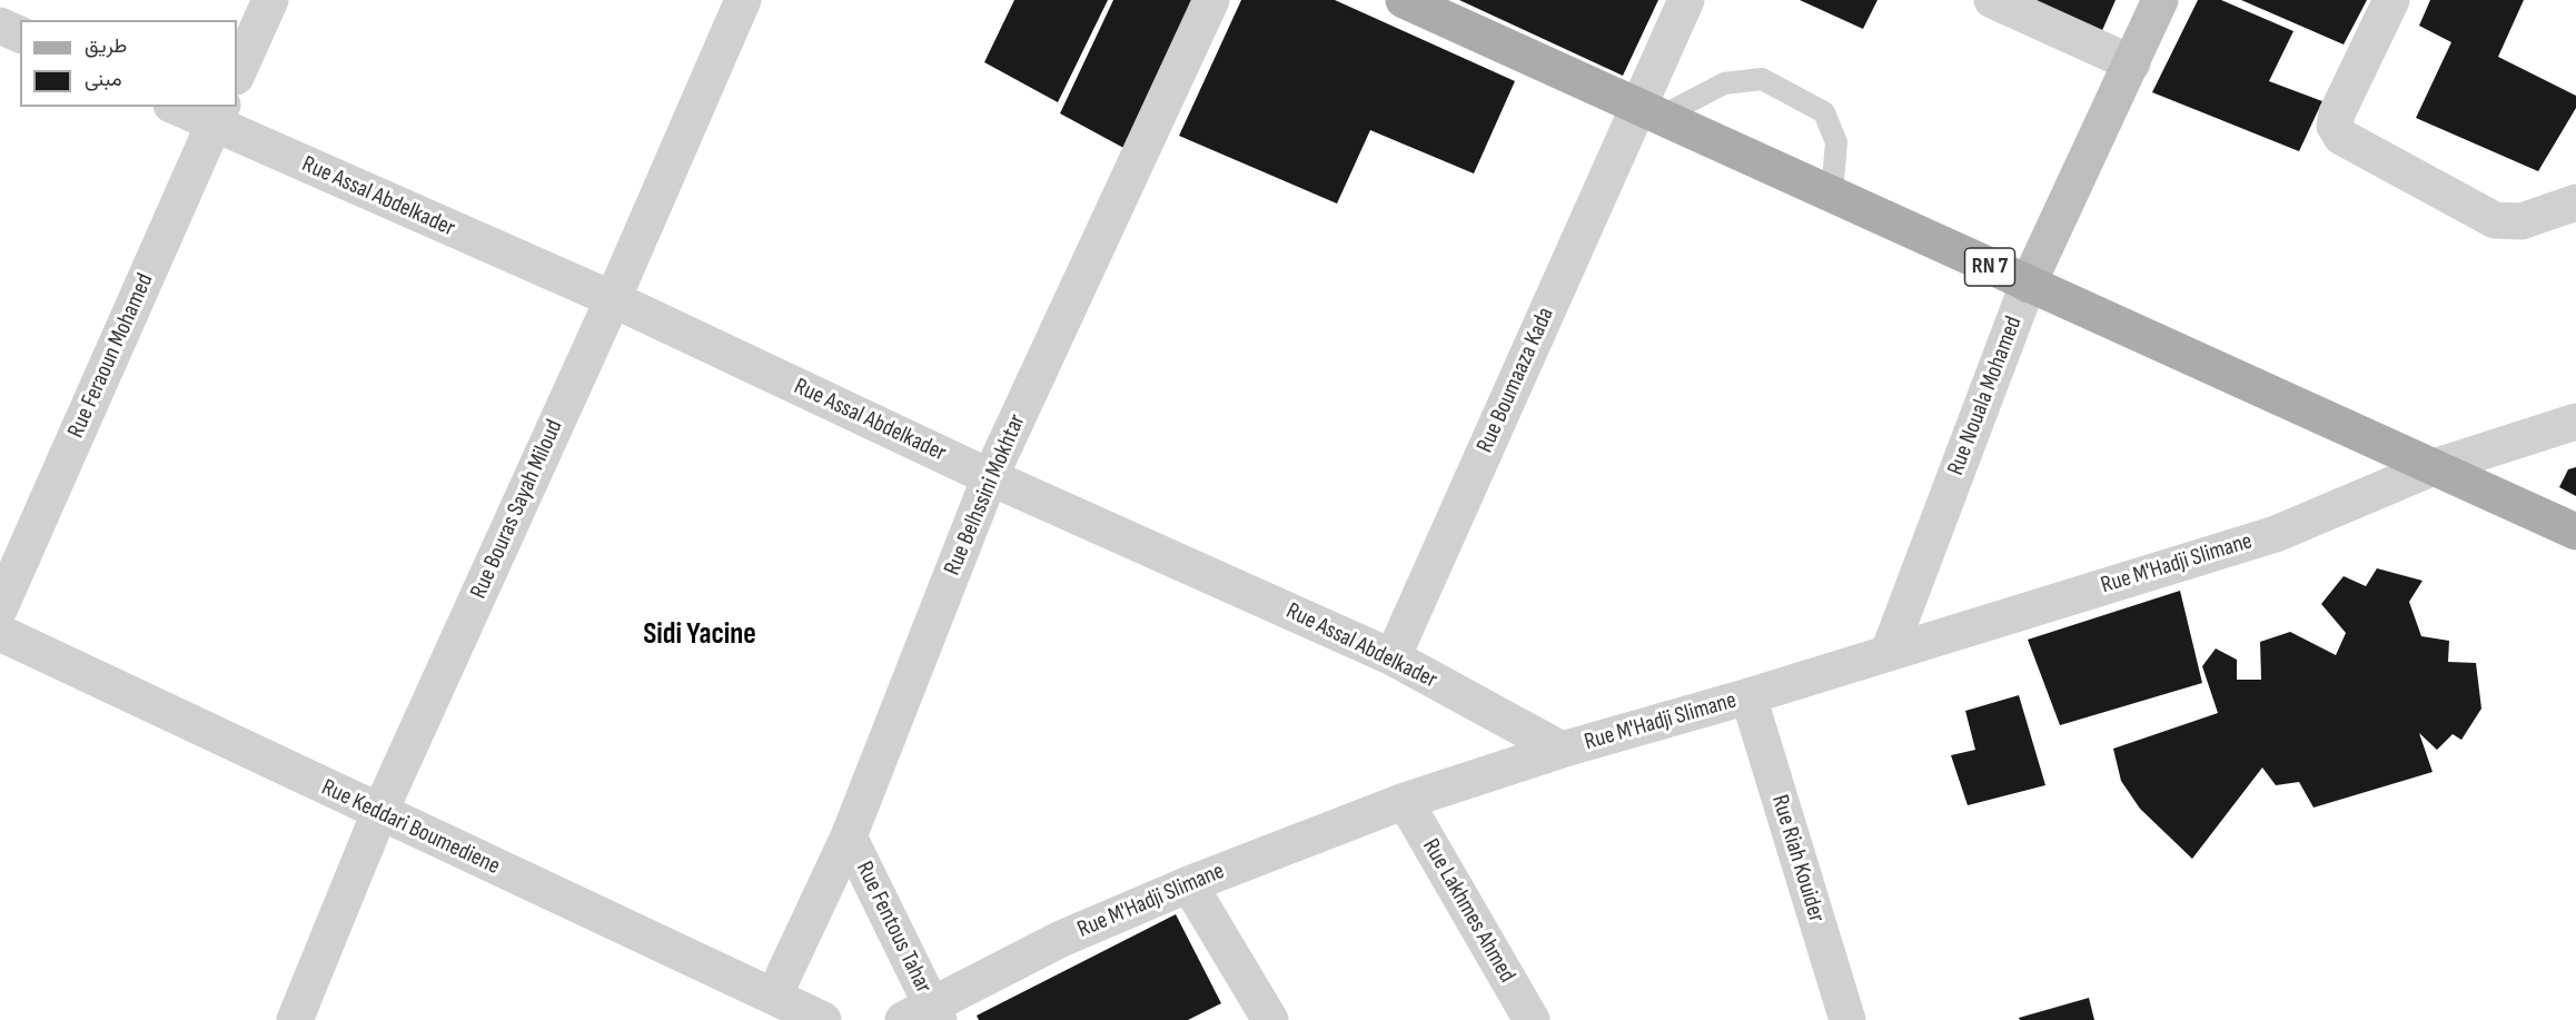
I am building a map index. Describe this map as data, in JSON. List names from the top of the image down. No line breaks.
{"streets":{"main road":["RN 7"],"street":["Rue Assal Abdelkader","Rue Feraoun Mohamed","Rue Boumaaza Kada","Rue Nouala Mohamed","Rue Belhssini Mokhtar","Rue Bouras Sayah Miloud","Rue M'Hadji Slimane","Rue Keddari Boumediene","Rue Riah Kouider","Rue Lakhmes Ahmed","Rue Fentous Tahar"]},"crossings":[["Rue Assal Abdelkader","Rue Feraoun Mohamed"],["Rue Assal Abdelkader","Rue Boumaaza Kada"],["Rue Assal Abdelkader","Rue Belhssini Mokhtar"],["Rue Assal Abdelkader","Rue Bouras Sayah Miloud"],["Rue Assal Abdelkader","Rue M'Hadji Slimane"],["RN 7","Rue Boumaaza Kada"],["RN 7","Rue Nouala Mohamed"],["RN 7","Rue M'Hadji Slimane"],["Rue Nouala Mohamed","Rue M'Hadji Slimane"],["Rue Belhssini Mokhtar","Rue Keddari Boumediene"],["Rue Belhssini Mokhtar","Rue Fentous Tahar"],["Rue Bouras Sayah Miloud","Rue Keddari Boumediene"],["Rue M'Hadji Slimane","Rue Riah Kouider"],["Rue M'Hadji Slimane","Rue Lakhmes Ahmed"],["Rue M'Hadji Slimane","Rue Fentous Tahar"]],"districts":["Sidi Yacine"],"legend":["طريق","مبنى"]}
